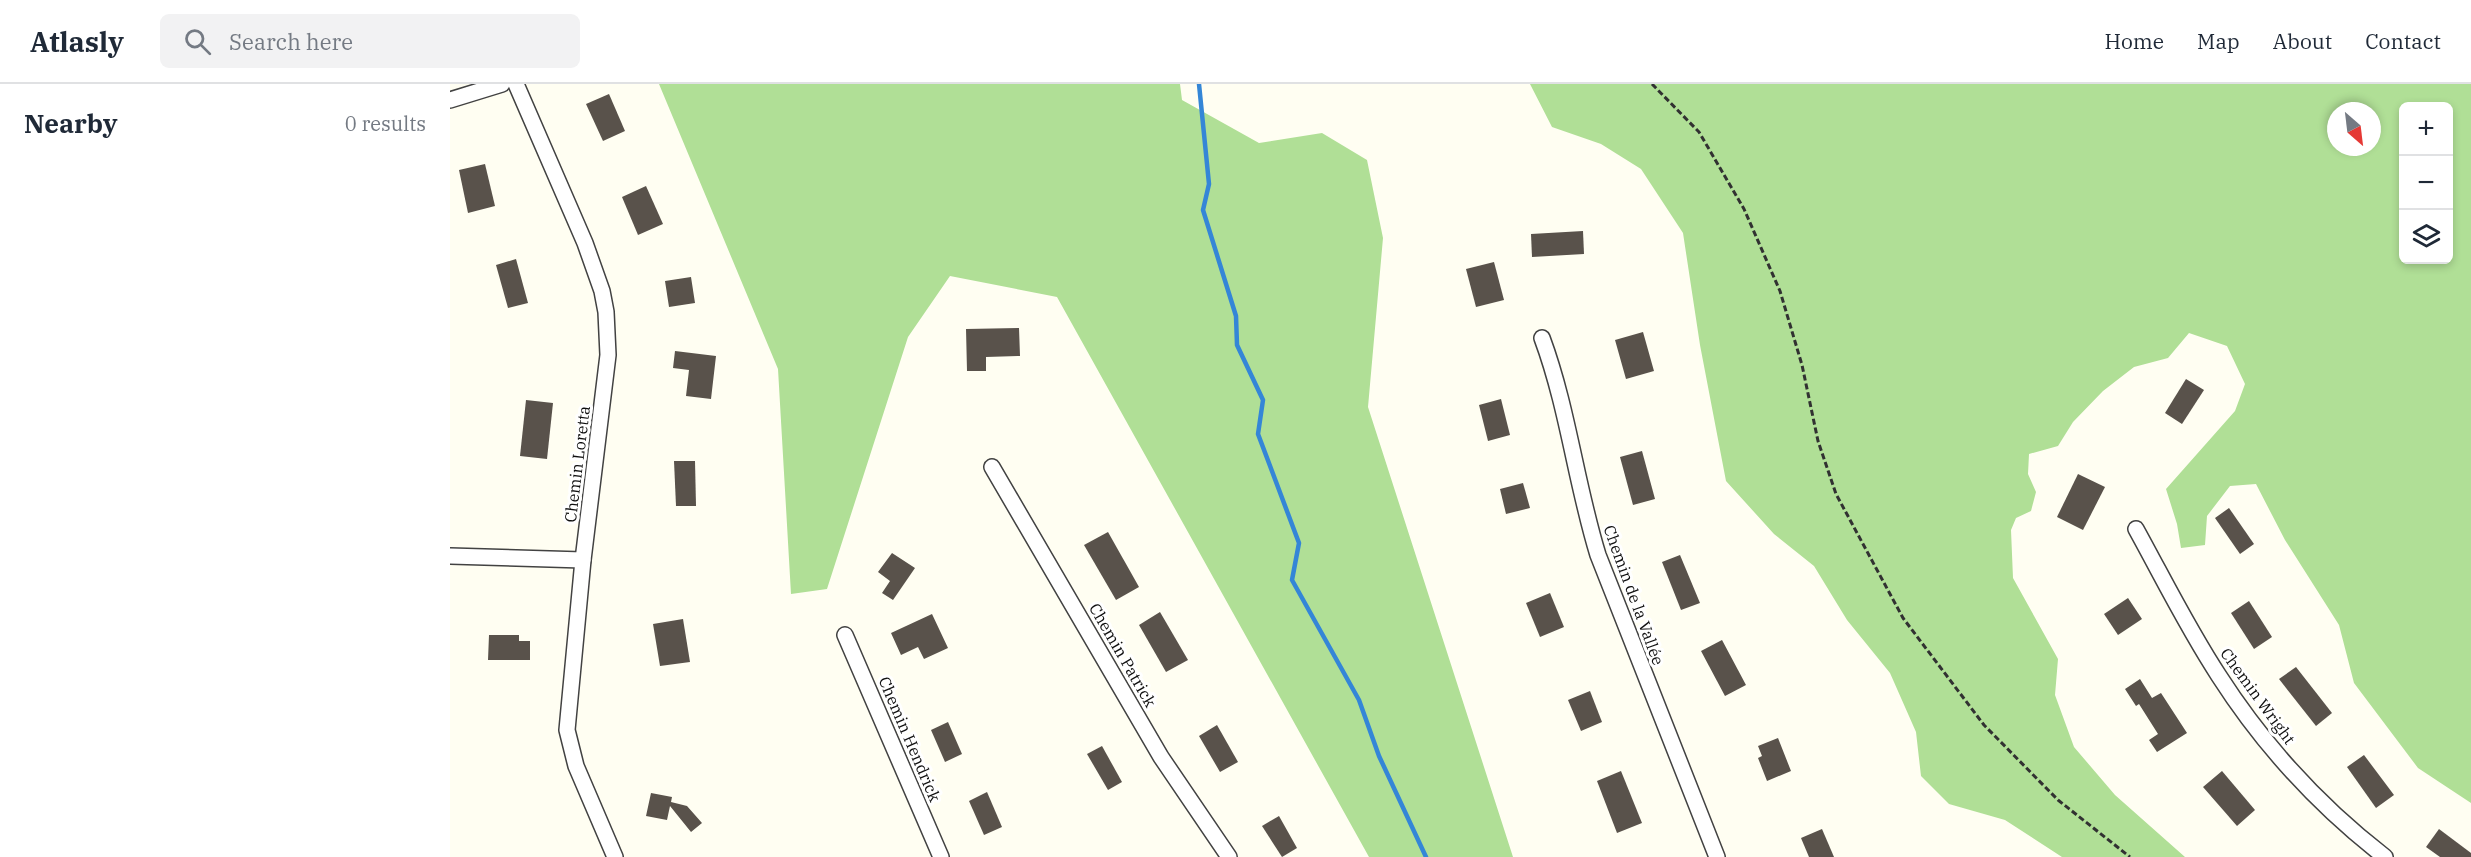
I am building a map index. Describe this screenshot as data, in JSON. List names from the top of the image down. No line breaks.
{"streets":{"street":["Chemin Loretta","Chemin de la Vallée","Chemin Patrick","Chemin Wright","Chemin Hendrick"]},"north":"bottom right","page":{"header":"Atlasly","search":"Search here","nav":["Home","Map","About","Contact"],"heading":["Nearby","0 results"],"map_buttons":["+","−"]}}
